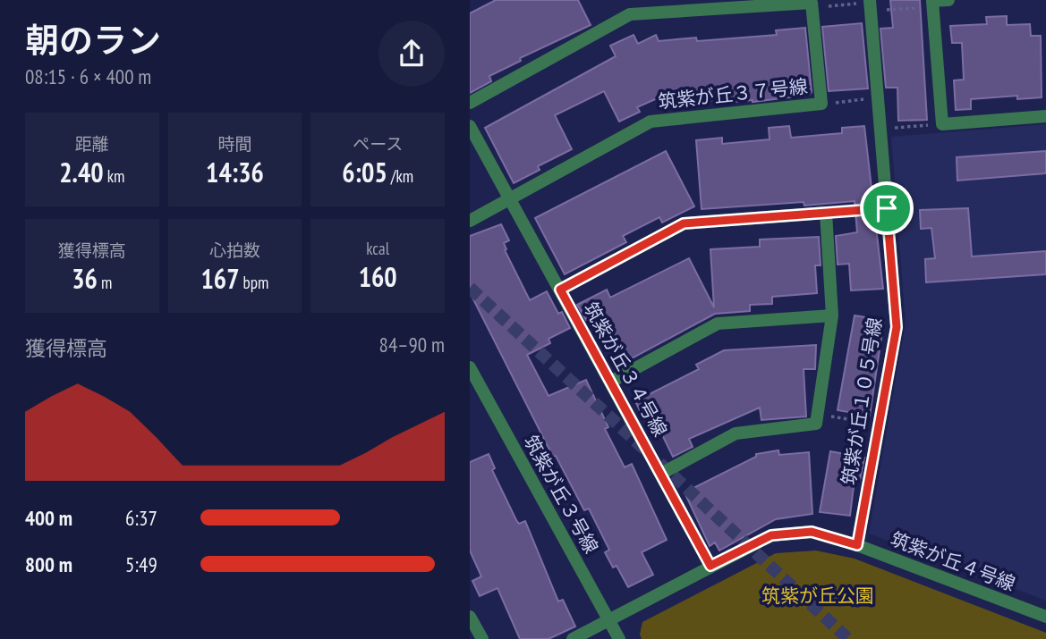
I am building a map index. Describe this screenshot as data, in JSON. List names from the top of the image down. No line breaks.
{"streets":{"street":["筑紫が丘３７号線","筑紫が丘３４号線","筑紫が丘１０５号線","筑紫が丘３号線","筑紫が丘４号線"]},"crossings":[["筑紫が丘３７号線","筑紫が丘３４号線"],["筑紫が丘３４号線","筑紫が丘４号線"],["筑紫が丘１０５号線","筑紫が丘４号線"],["筑紫が丘３号線","筑紫が丘４号線"]],"parks":["筑紫が丘公園"],"page":{"heading":["朝のラン","08:15 · 6 × 400 m"],"stats":[["距離","2.40 km"],["時間","14:36"],["ペース","6:05 /km"],["獲得標高","36 m"],["心拍数","167 bpm"],["kcal","160"]],"chart":["獲得標高","84–90 m"],"list":[{"name":"400 m","note":"6:37"},{"name":"800 m","note":"5:49"}]}}
